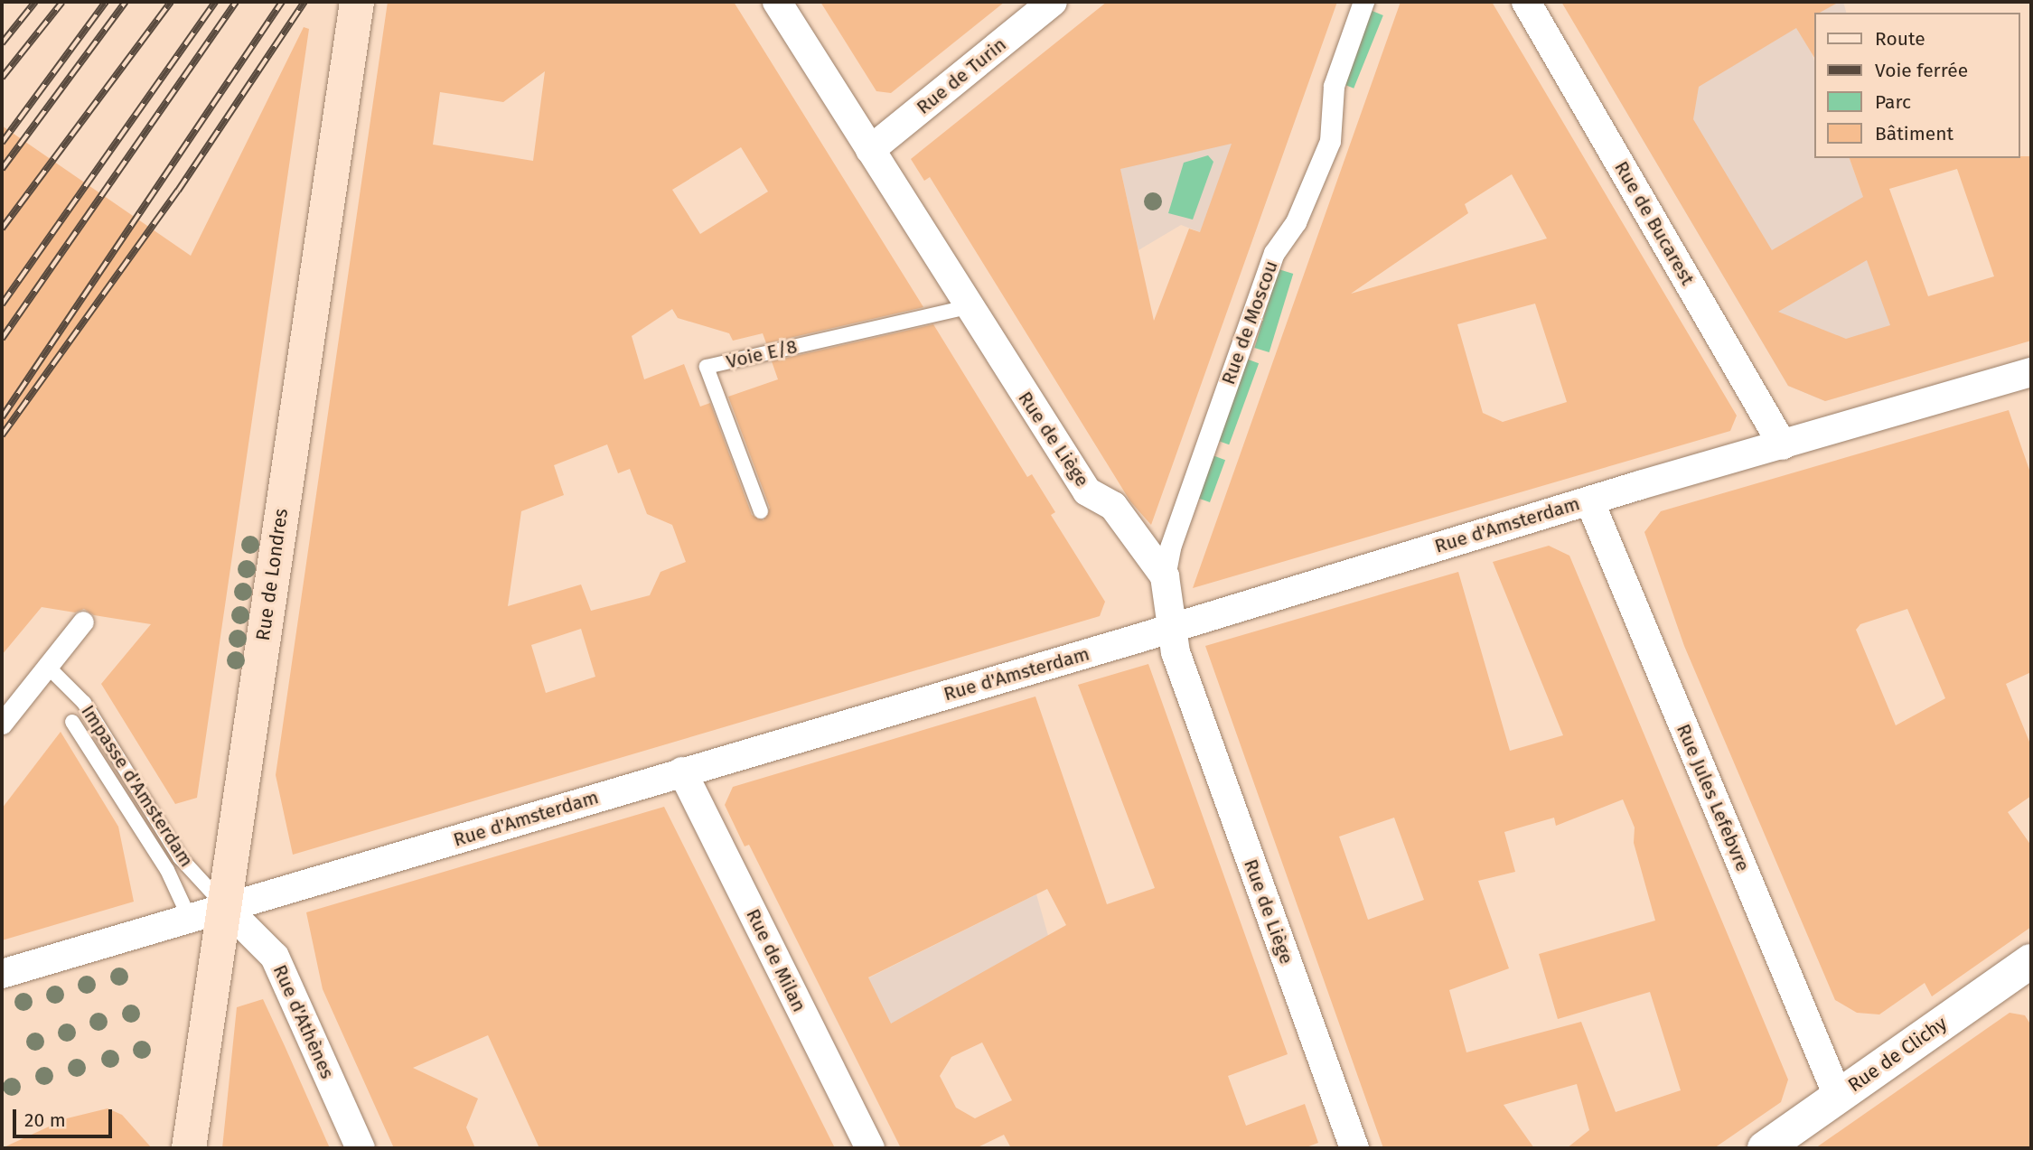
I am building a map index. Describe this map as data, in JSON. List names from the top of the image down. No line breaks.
{"streets":{"main road":["Rue de Londres"],"street":["Rue de Turin","Rue de Bucarest","Rue de Moscou","Rue de Liège","Rue d'Amsterdam","Rue Jules Lefebvre","Rue de Milan","Rue d'Athènes","Rue de Clichy"],"lane":["Voie E/8","Impasse d'Amsterdam"]},"crossings":[["Rue de Turin","Rue de Liège"],["Rue de Bucarest","Rue d'Amsterdam"],["Rue de Moscou","Rue de Liège"],["Voie E/8","Rue de Liège"],["Rue de Liège","Rue d'Amsterdam"],["Rue d'Amsterdam","Rue de Londres"],["Rue d'Amsterdam","Impasse d'Amsterdam"],["Rue d'Amsterdam","Rue Jules Lefebvre"],["Rue d'Amsterdam","Rue de Milan"],["Rue d'Amsterdam","Rue d'Athènes"],["Rue de Londres","Impasse d'Amsterdam"],["Rue de Londres","Rue d'Athènes"],["Impasse d'Amsterdam","Rue d'Athènes"],["Rue Jules Lefebvre","Rue de Clichy"]],"legend":["Route","Voie ferrée","Parc","Bâtiment"],"scale_bar":"20 m"}
